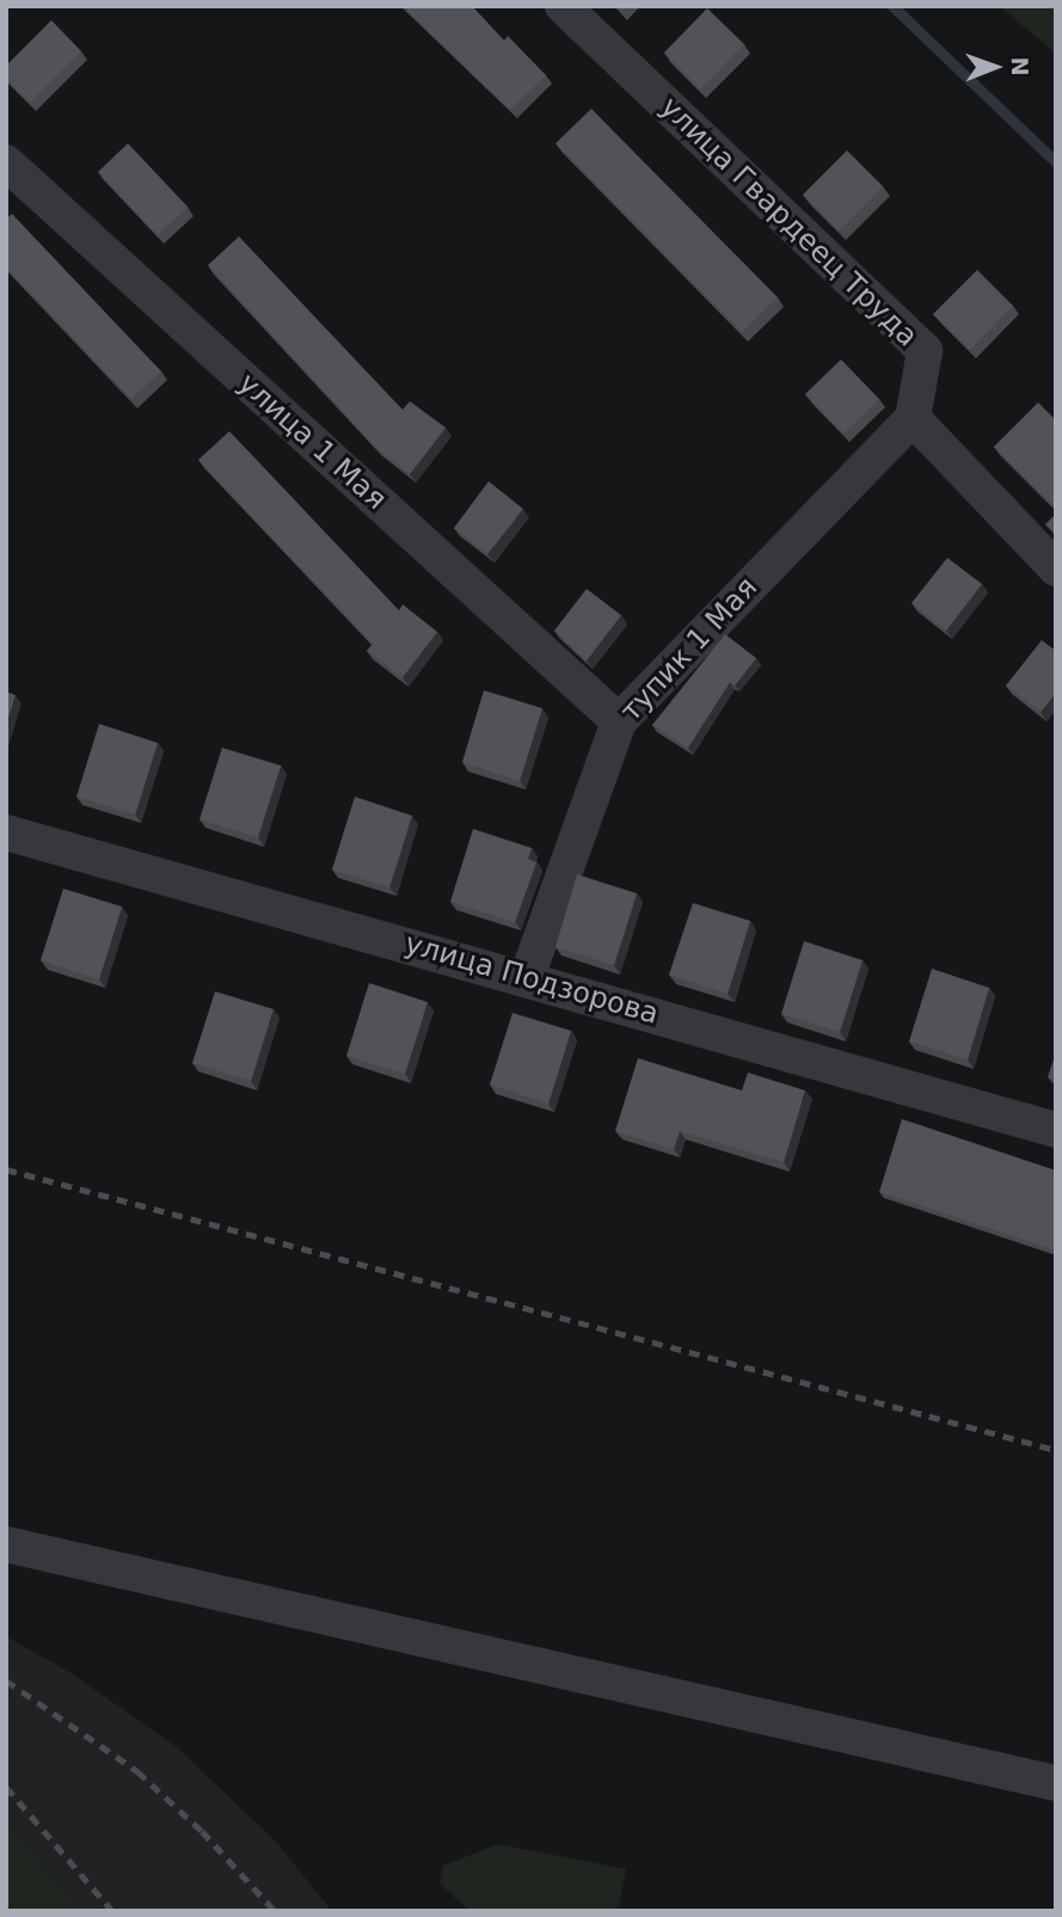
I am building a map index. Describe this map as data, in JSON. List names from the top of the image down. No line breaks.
{"streets":{"street":["улица Гвардеец Труда","улица 1 Мая","тупик 1 Мая","улица Подзорова"]},"crossings":[["улица Гвардеец Труда","тупик 1 Мая"],["улица 1 Мая","тупик 1 Мая"],["тупик 1 Мая","улица Подзорова"]],"north":"right"}
